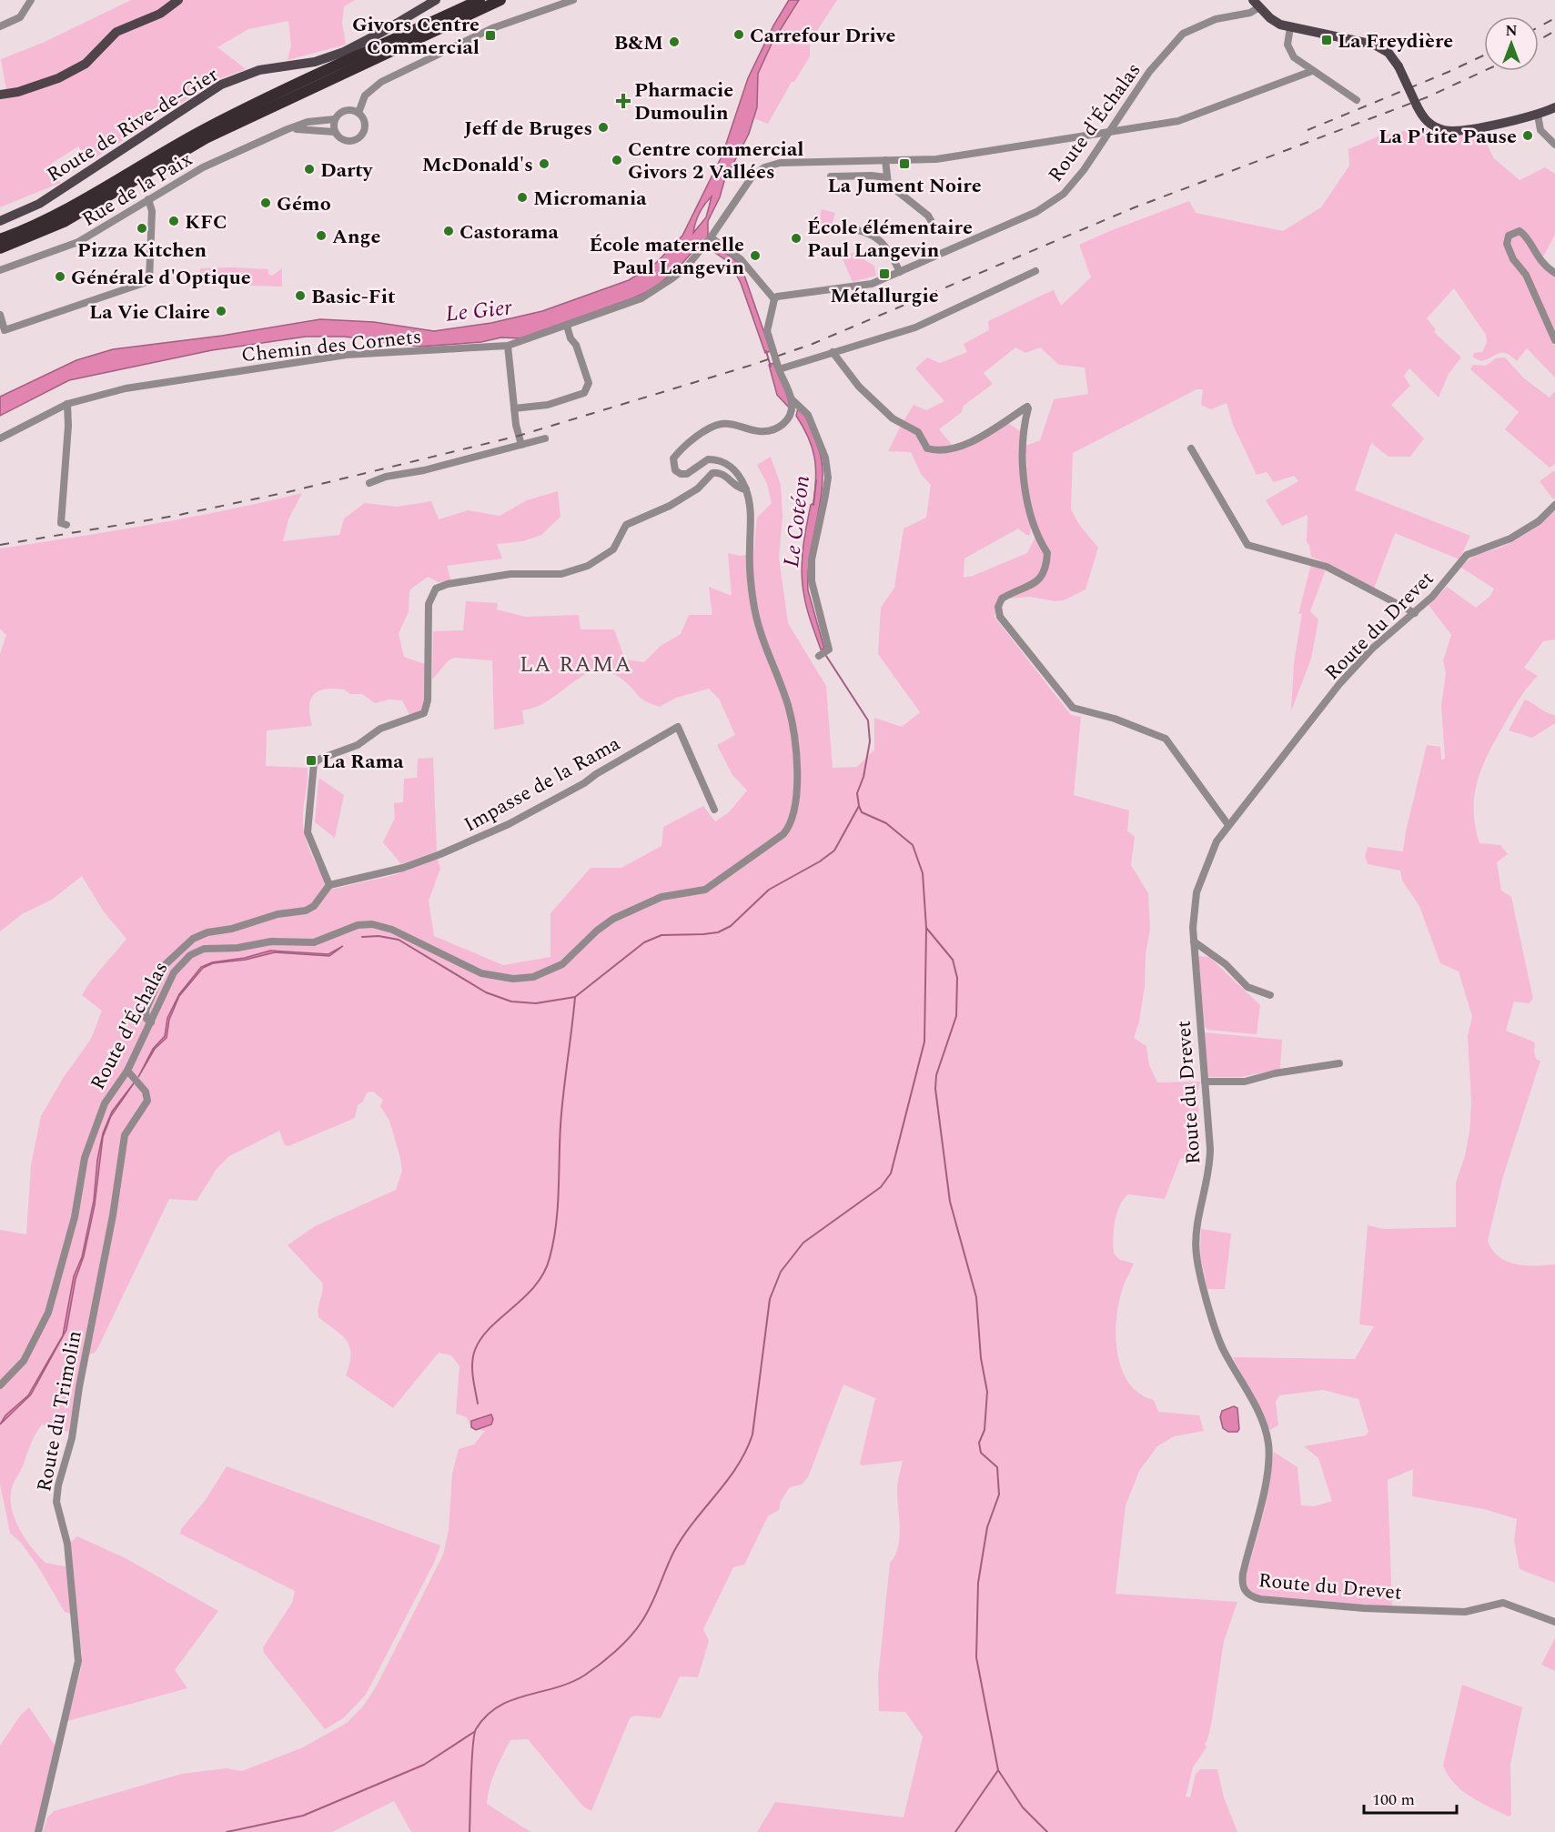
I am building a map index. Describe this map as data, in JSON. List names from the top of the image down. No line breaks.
{"streets":{"main road":["Route de Rive-de-Gier"],"street":["Route d'Échalas","Rue de la Paix","Chemin des Cornets","Route du Drevet","Impasse de la Rama","Route du Trimolin"]},"crossings":[["Route d'Échalas","Chemin des Cornets"],["Route d'Échalas","Route du Trimolin"]],"districts":["LA RAMA"],"water":["Le Gier","Le Cotéon"],"places":{"other":["Carrefour Drive","B&M","Jeff de Bruges","La P'tite Pause","Centre commercial Givors 2 Vallées","McDonald's","Darty","Micromania","Gémo","KFC","Pizza Kitchen","Castorama","Ange","École élémentaire Paul Langevin","École maternelle Paul Langevin","Générale d'Optique","Basic-Fit","La Vie Claire"],"transit":["Givors Centre Commercial","La Freydière","La Jument Noire","Métallurgie","La Rama"],"health":["Pharmacie Dumoulin"]},"scale_bar":"100 m","north":"top"}
